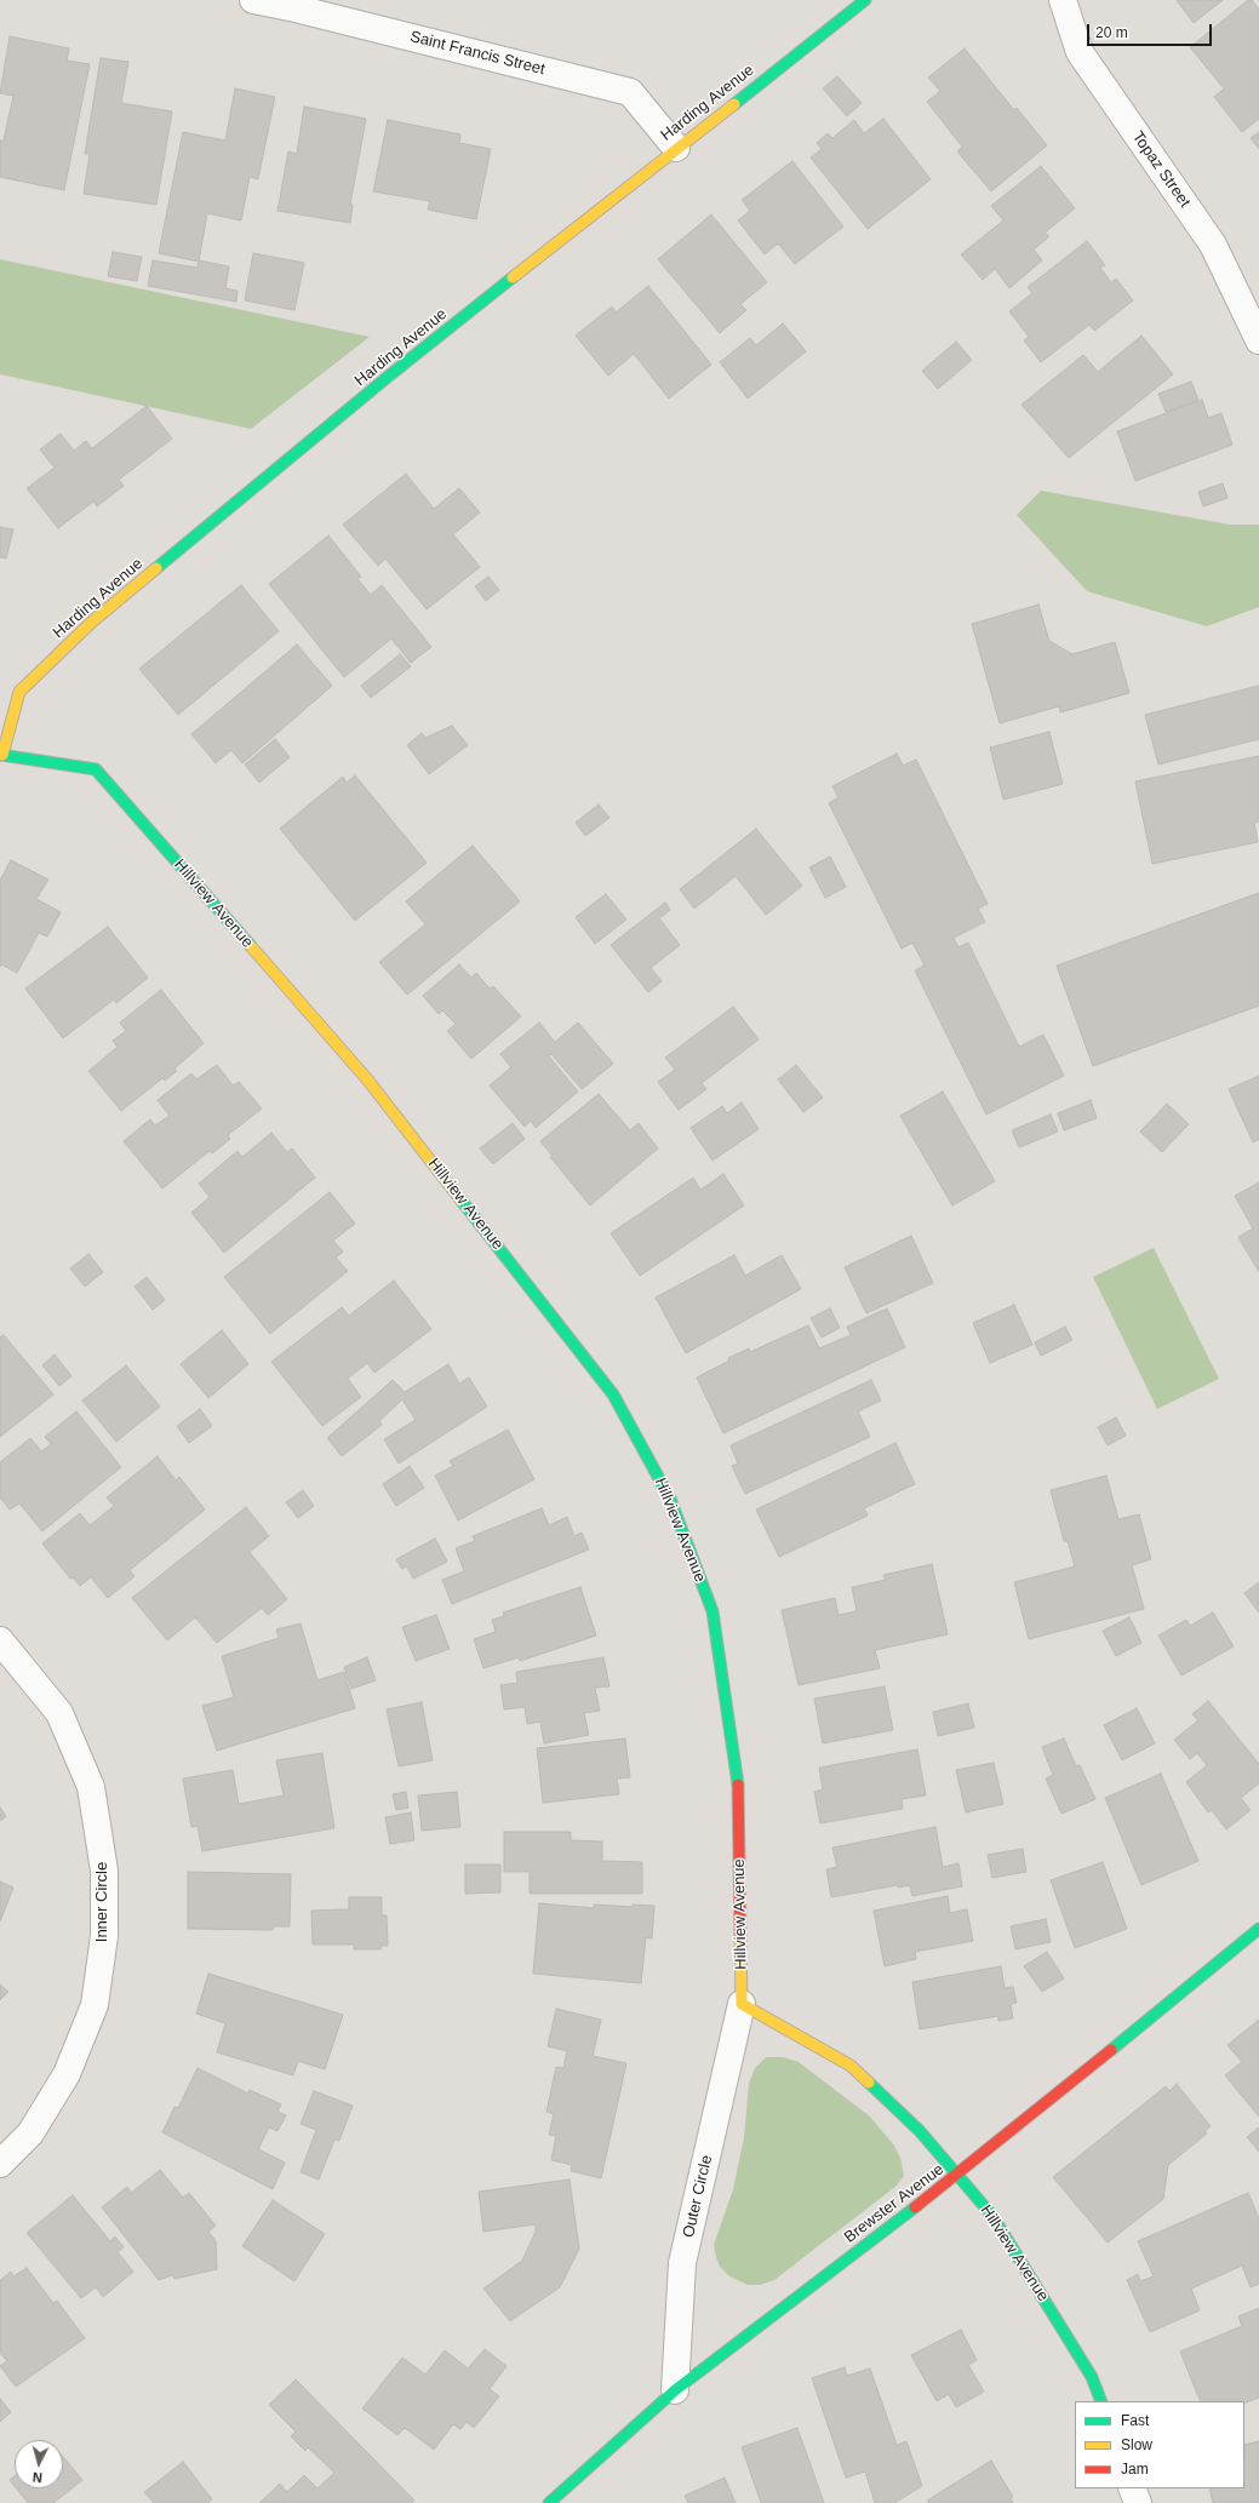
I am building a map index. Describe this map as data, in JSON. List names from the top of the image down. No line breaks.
{"streets":{"street":["Saint Francis Street","Harding Avenue","Topaz Street","Hillview Avenue","Inner Circle","Outer Circle","Brewster Avenue"]},"crossings":[["Saint Francis Street","Harding Avenue"],["Harding Avenue","Hillview Avenue"],["Hillview Avenue","Outer Circle"],["Hillview Avenue","Brewster Avenue"],["Outer Circle","Brewster Avenue"]],"legend":["Fast","Slow","Jam"],"scale_bar":"20 m","north":"bottom"}
